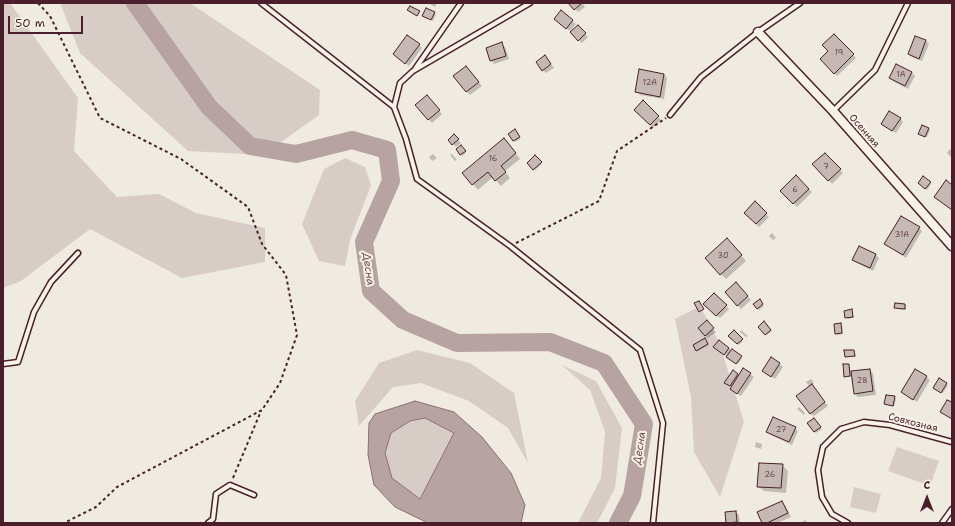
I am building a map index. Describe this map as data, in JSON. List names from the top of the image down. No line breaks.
{"streets":{"street":["Осенняя"],"lane":["Совхозная"]},"water":["Десна"],"house_numbers":["19","1А","12А","16","7","6","31А","30","28","27","26"],"scale_bar":"50 m","north":"top"}
